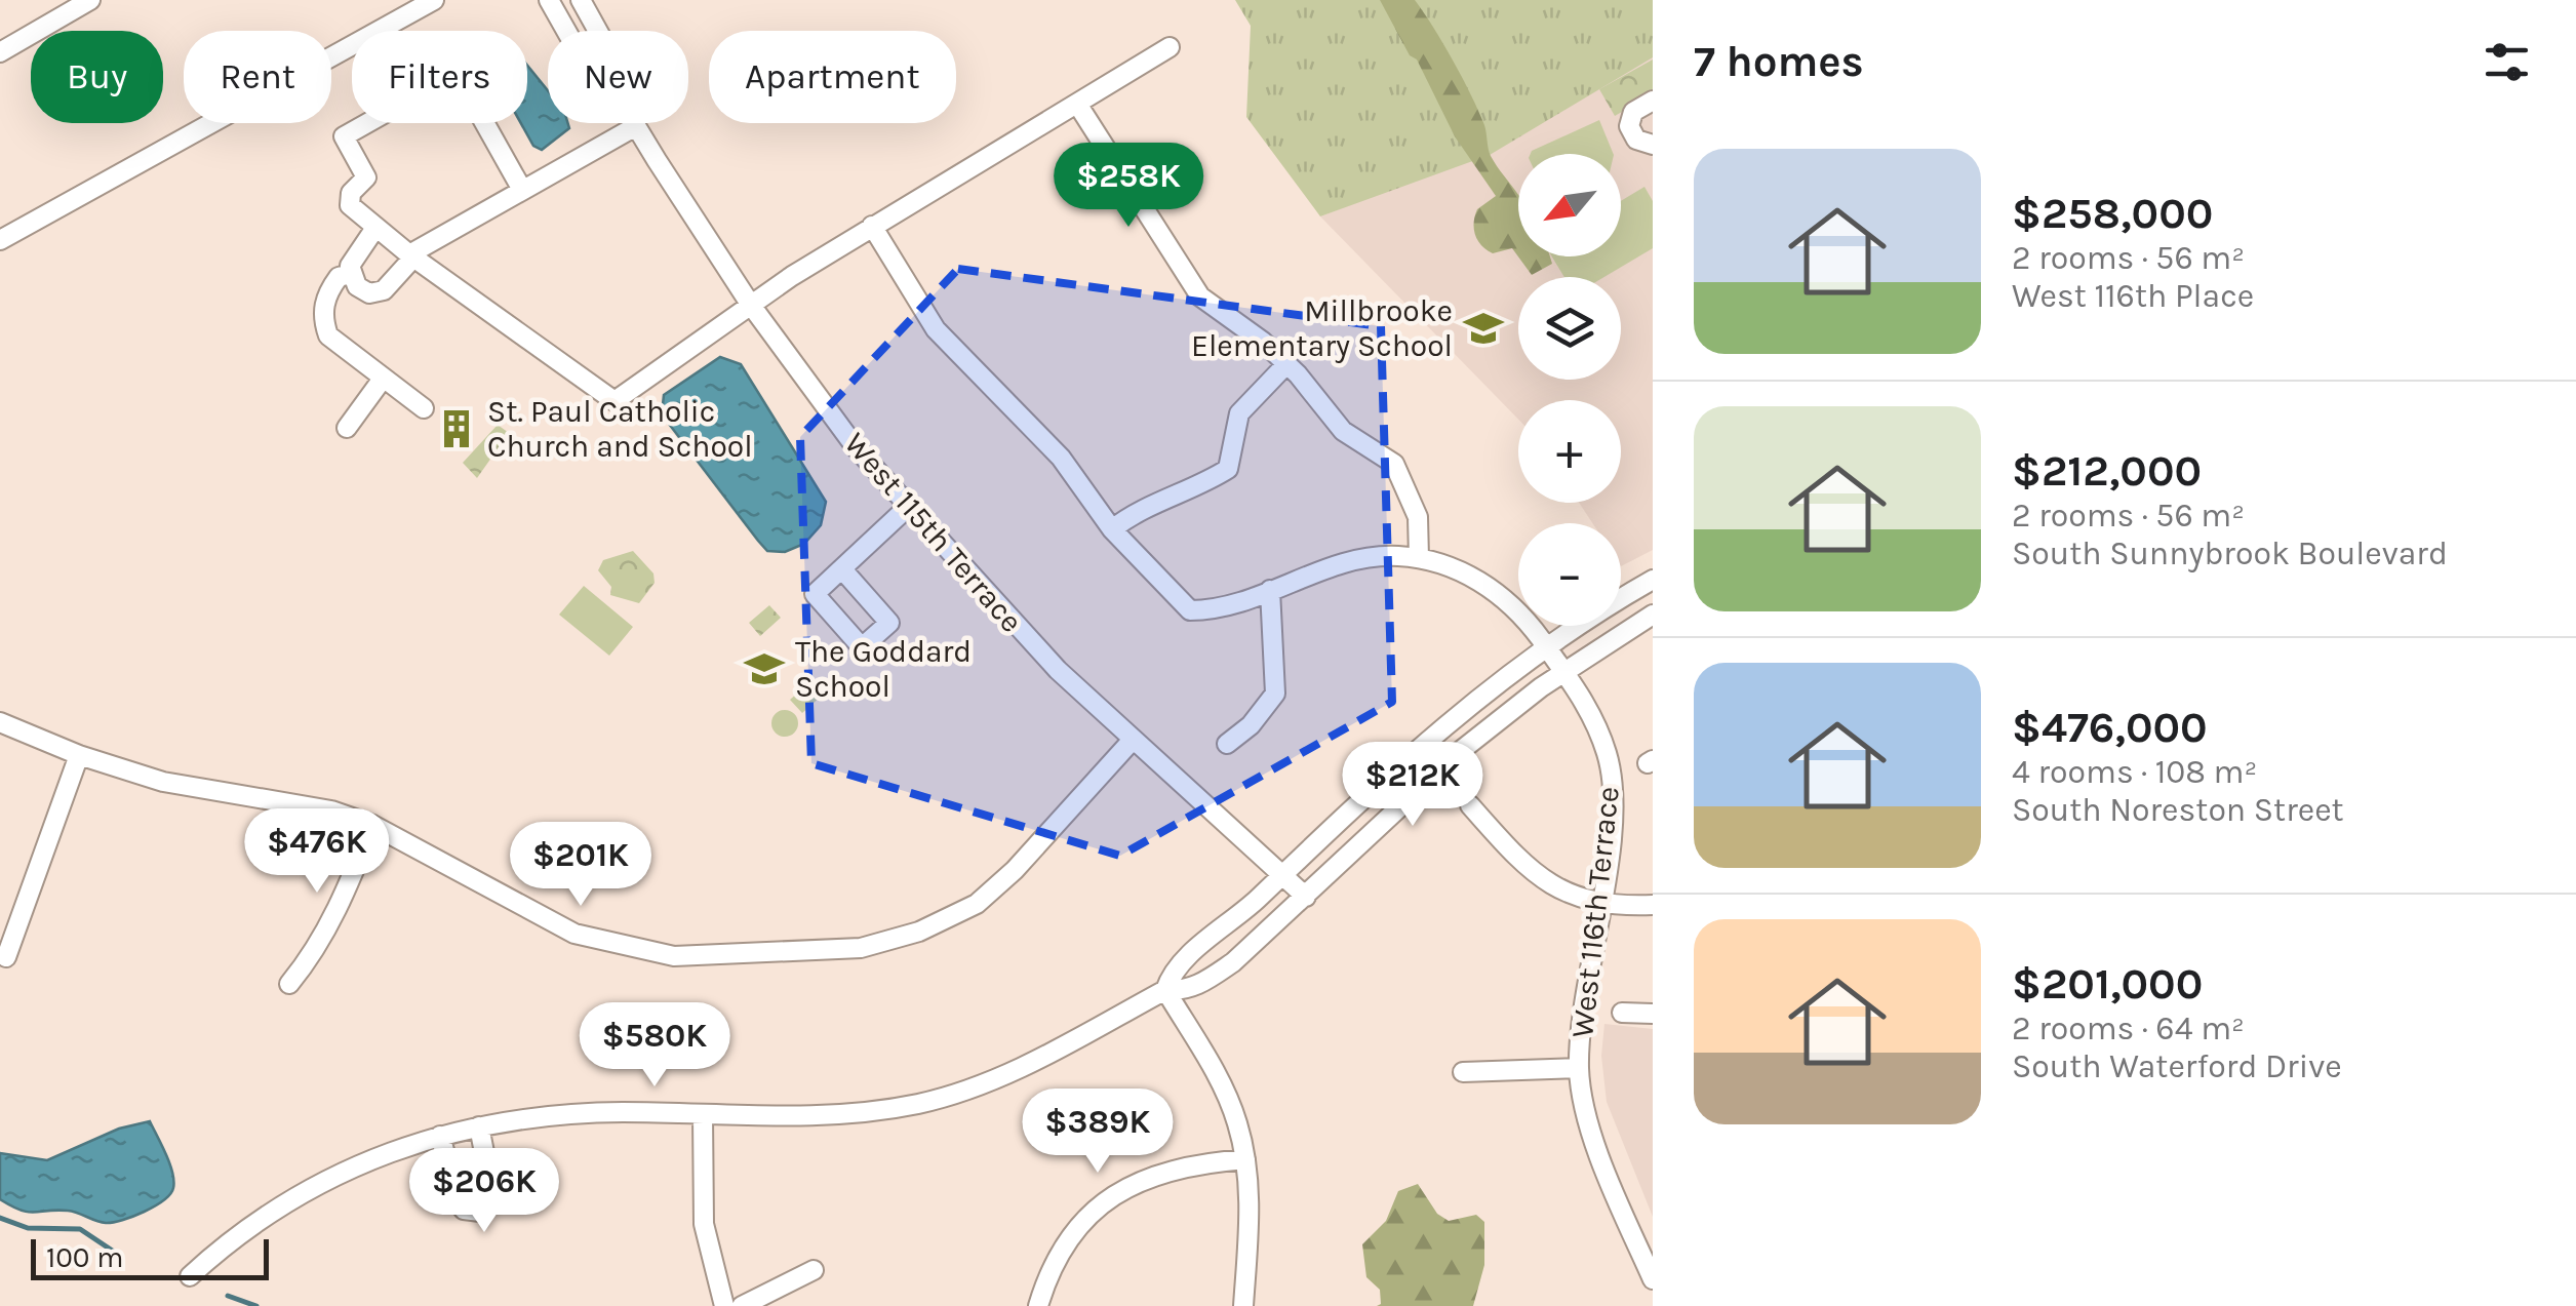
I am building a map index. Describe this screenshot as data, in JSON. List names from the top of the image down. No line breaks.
{"streets":{"street":["West 115th Terrace","West 116th Terrace"]},"places":{"school or university":["Millbrooke Elementary School","The Goddard School"],"building":["St. Paul Catholic Church and School"]},"scale_bar":"100 m","north":"bottom left","page":{"heading":"7 homes","chip":["Buy","Rent","Filters","New","Apartment"],"list":[{"name":"$258,000","note":"2 rooms · 56 m² · West 116th Place"},{"name":"$212,000","note":"2 rooms · 56 m² · South Sunnybrook Boulevard"},{"name":"$476,000","note":"4 rooms · 108 m² · South Noreston Street"},{"name":"$201,000","note":"2 rooms · 64 m² · South Waterford Drive"}],"price":["$258K","$212K","$476K","$201K","$580K","$389K","$206K"],"map_buttons":["+","−"],"scale":"100 m"}}
